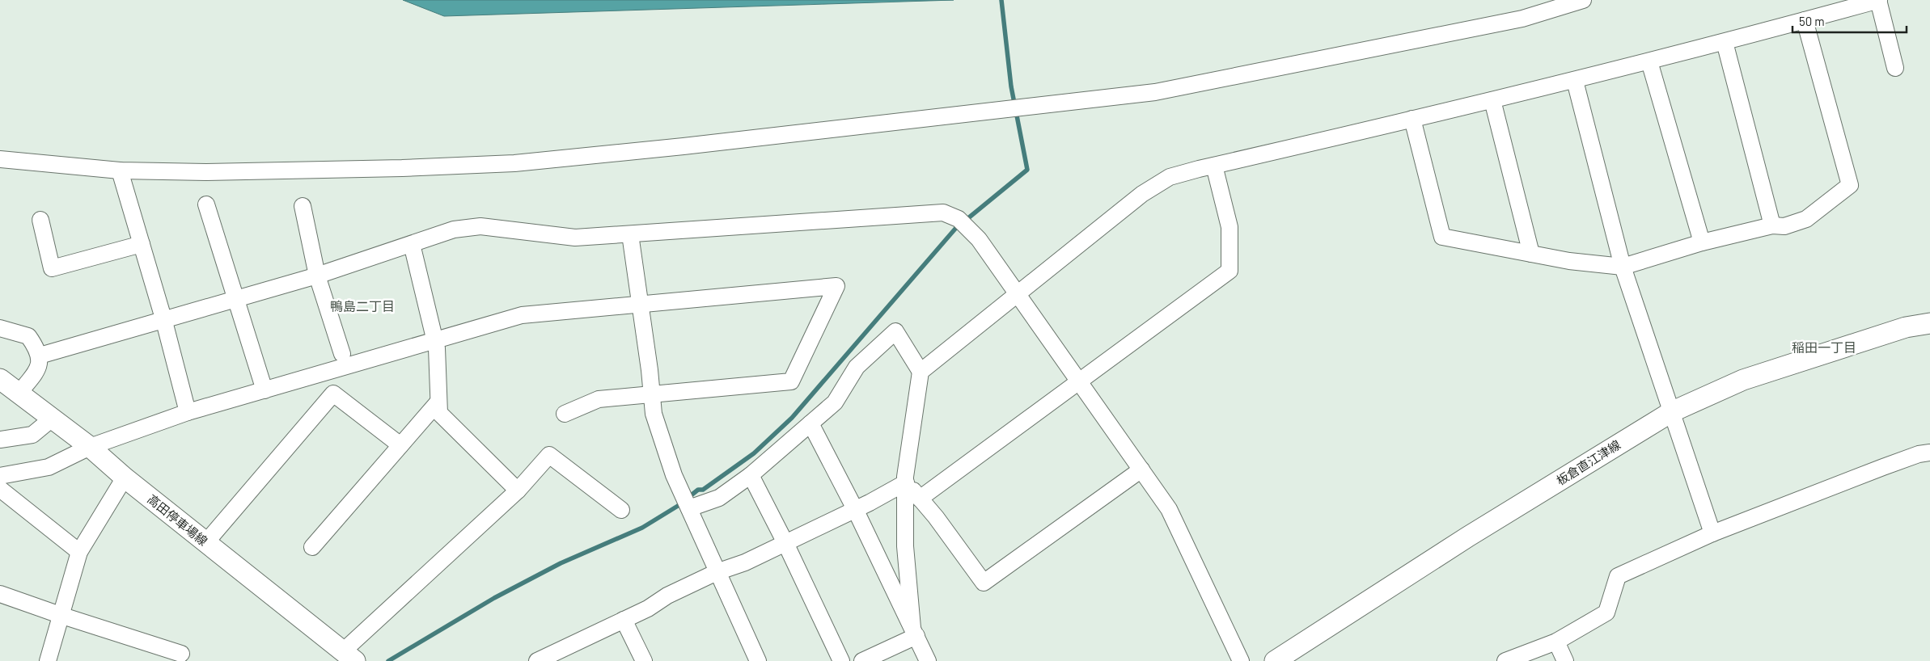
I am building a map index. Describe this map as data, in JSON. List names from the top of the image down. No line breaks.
{"streets":{"main road":["板倉直江津線","高田停車場線"]},"districts":["鴨島二丁目","稲田一丁目"],"scale_bar":"50 m"}
